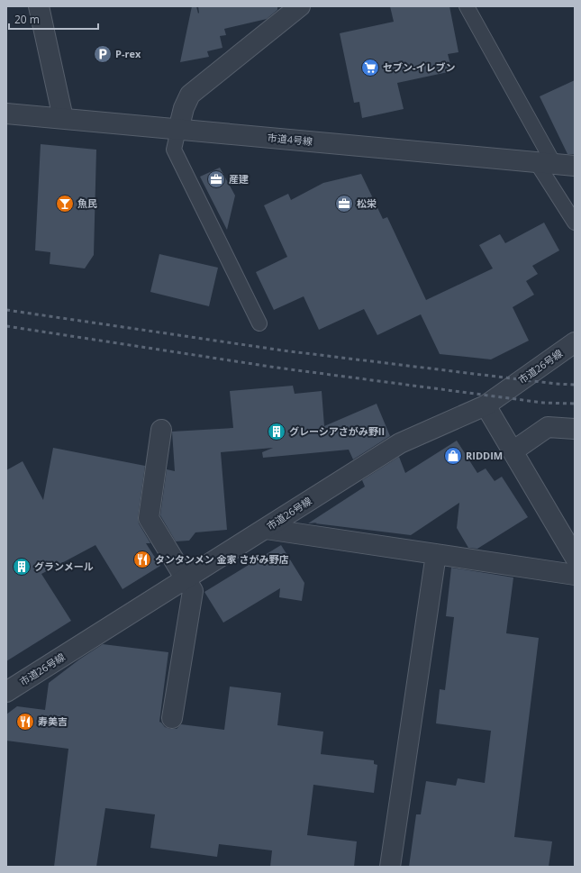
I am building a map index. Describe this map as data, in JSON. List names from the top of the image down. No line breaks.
{"streets":{"street":["市道4号線","市道26号線"]},"places":{"parking":["P-rex"],"supermarket":["セブン-イレブン"],"office":["産建","松栄"],"bar":["魚民"],"building":["グレーシアさがみ野II","グランメール"],"shop":["RIDDIM"],"restaurant":["タンタンメン 金家 さがみ野店","寿美吉"]},"scale_bar":"20 m"}
